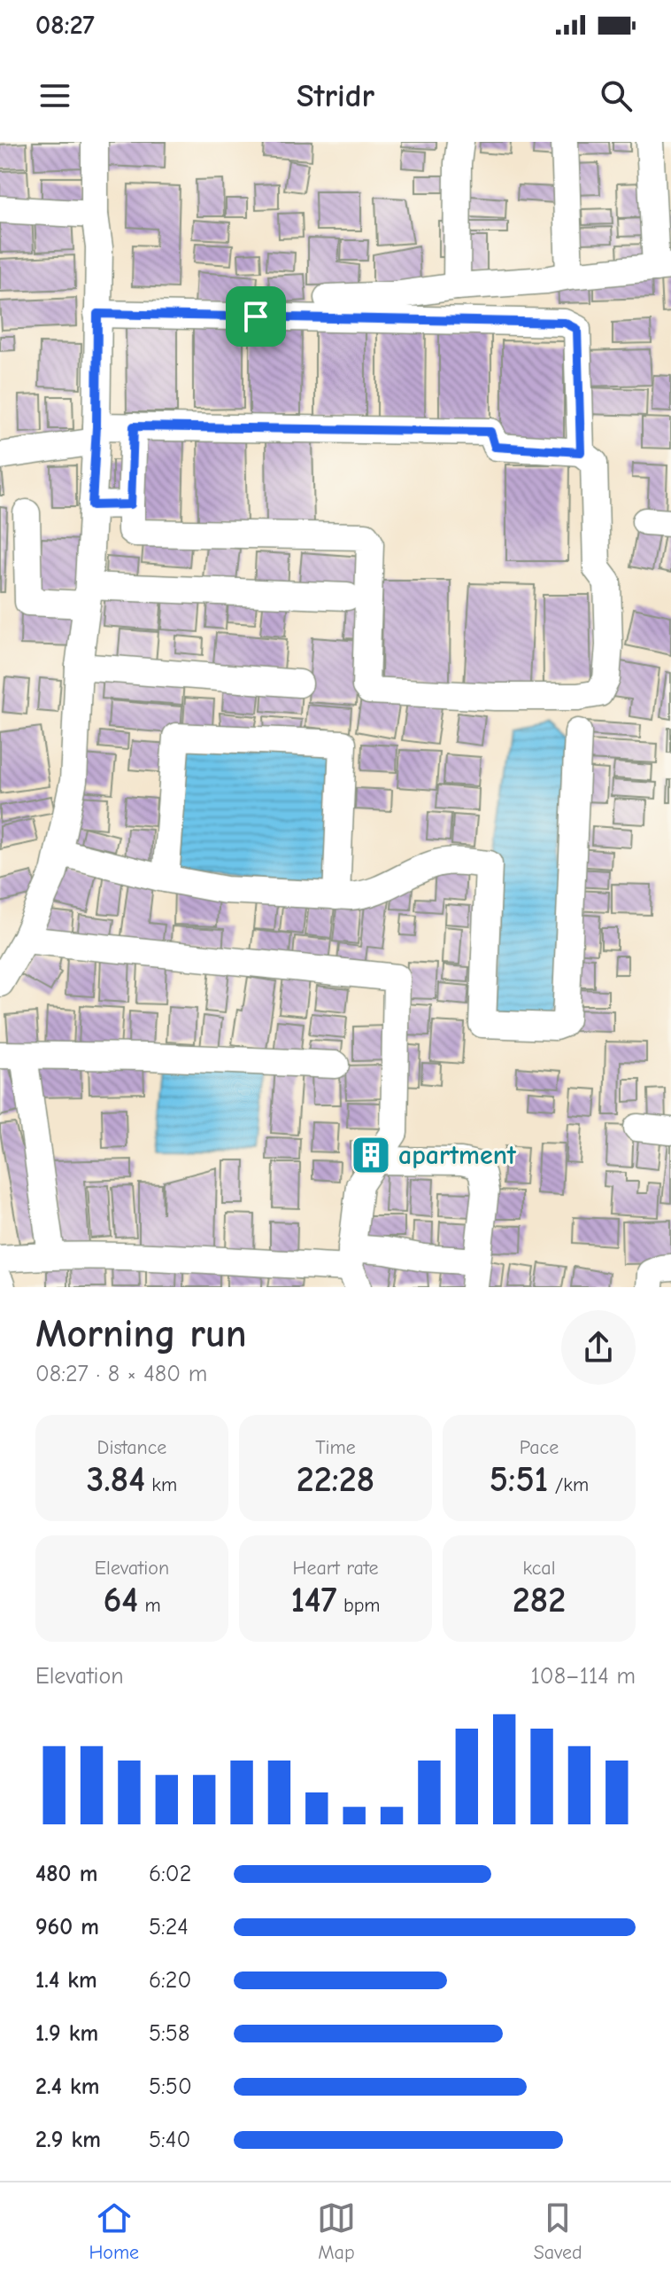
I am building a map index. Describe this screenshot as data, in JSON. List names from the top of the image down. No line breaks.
{"places":{"building":["apartment"]},"page":{"status":"08:27","header":"Stridr","heading":["Morning run","08:27 · 8 × 480 m"],"stats":[["Distance","3.84 km"],["Time","22:28"],["Pace","5:51 /km"],["Elevation","64 m"],["Heart rate","147 bpm"],["kcal","282"]],"chart":["Elevation","108–114 m"],"list":[{"name":"480 m","note":"6:02"},{"name":"960 m","note":"5:24"},{"name":"1.4 km","note":"6:20"},{"name":"1.9 km","note":"5:58"},{"name":"2.4 km","note":"5:50"},{"name":"2.9 km","note":"5:40"}],"tabs":["Home","Map","Saved"]}}
